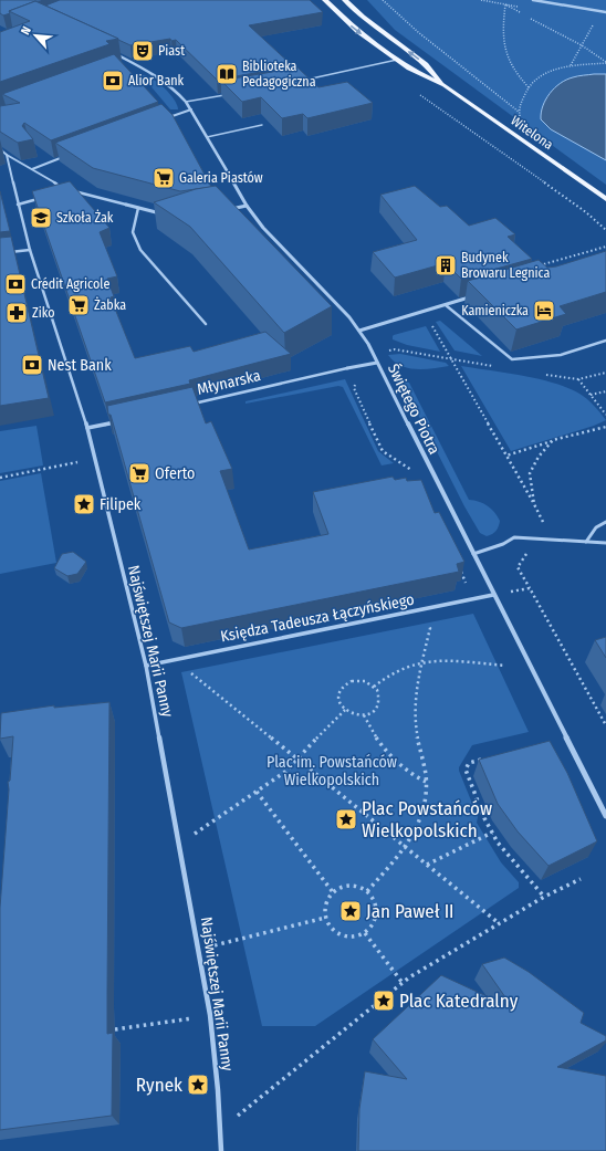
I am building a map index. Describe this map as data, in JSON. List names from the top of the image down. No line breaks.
{"streets":{"main road":["Witelona"],"street":["Młynarska","Świętego Piotra","Księdza Tadeusza Łączyńskiego","Najświętszej Marii Panny"]},"crossings":[["Młynarska","Świętego Piotra"],["Świętego Piotra","Księdza Tadeusza Łączyńskiego"],["Księdza Tadeusza Łączyńskiego","Najświętszej Marii Panny"]],"parks":["Plac im. Powstańców Wielkopolskich"],"places":{"theatre":["Piast"],"library":["Biblioteka Pedagogiczna"],"bank":["Alior Bank","Crédit Agricole","Nest Bank"],"supermarket":["Galeria Piastów","Żabka","Oferto"],"school or university":["Szkoła Żak"],"building":["Budynek Browaru Legnica"],"hotel":["Kamieniczka"],"pharmacy":["Ziko"],"place":["Filipek","Plac Powstańców Wielkopolskich","Jan Paweł II","Plac Katedralny","Rynek"]},"north":"top left"}
